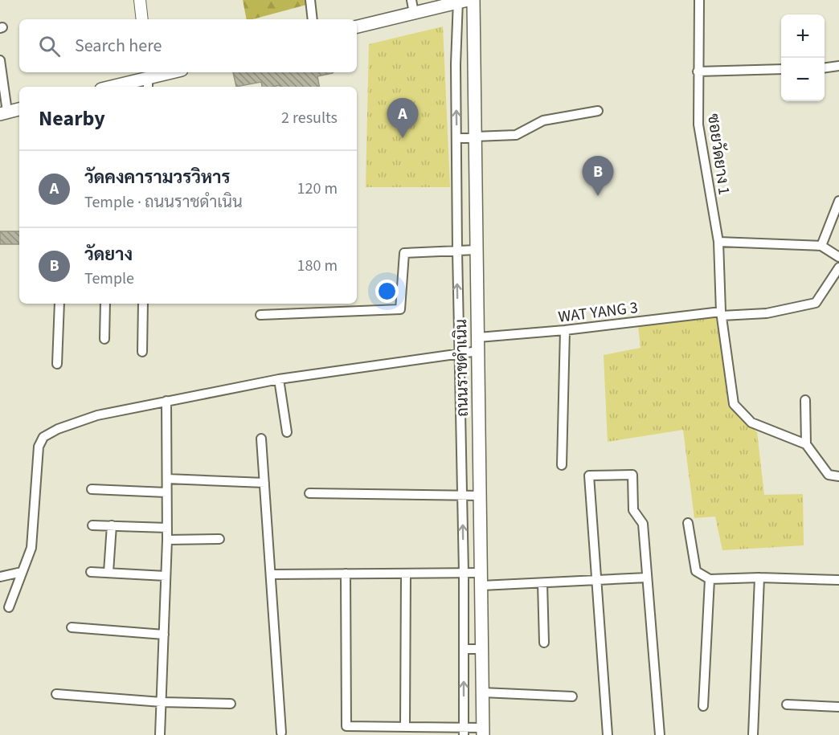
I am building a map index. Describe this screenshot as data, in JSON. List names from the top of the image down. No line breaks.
{"streets":{"main road":["ถนนราชดำเนิน"],"street":["ซอยวัดยาง 1","WAT YANG 3"]},"crossings":[["ซอยวัดยาง 1","WAT YANG 3"],["WAT YANG 3","ถนนราชดำเนิน"]],"page":{"map_buttons":["+","−"],"search":"Search here","heading":["Nearby","2 results"],"pins":["A","B"],"list":[{"mark":"A","name":"วัดคงคารามวรวิหาร","note":"Temple · ถนนราชดำเนิน","value":"120 m"},{"mark":"B","name":"วัดยาง","note":"Temple","value":"180 m"}]}}
